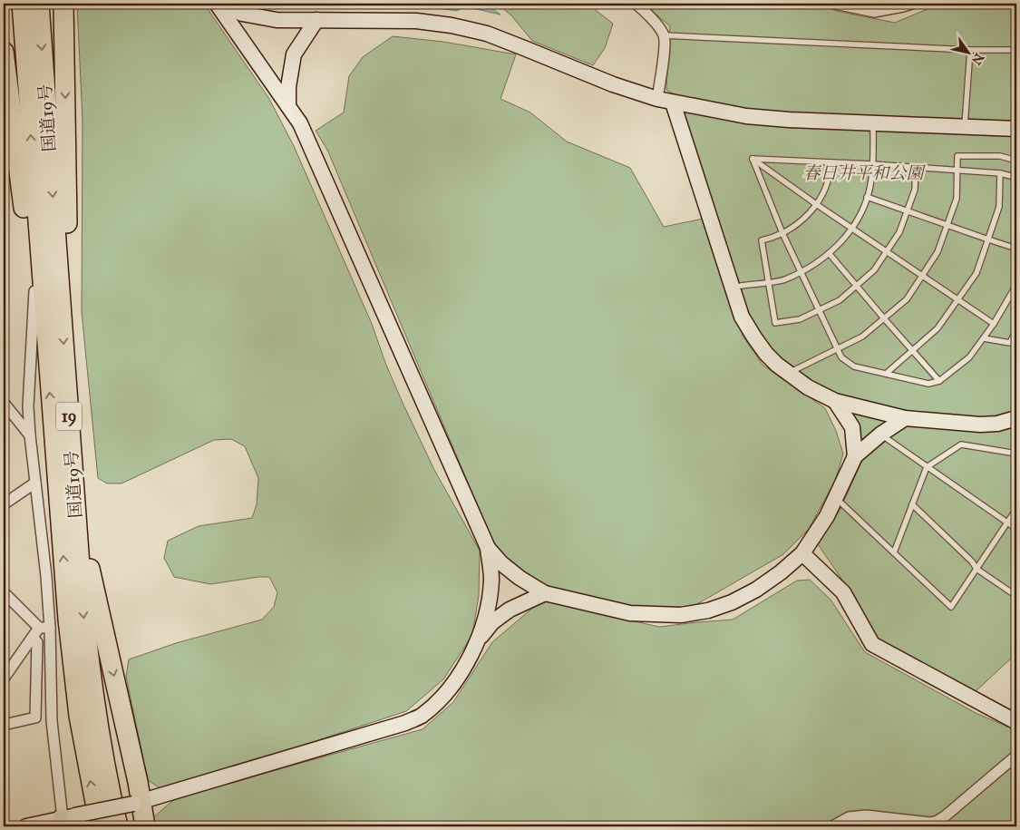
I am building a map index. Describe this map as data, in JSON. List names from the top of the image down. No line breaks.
{"streets":{"highway":["国道19号","19"]},"parks":["春日井平和公園"],"north":"bottom right"}
